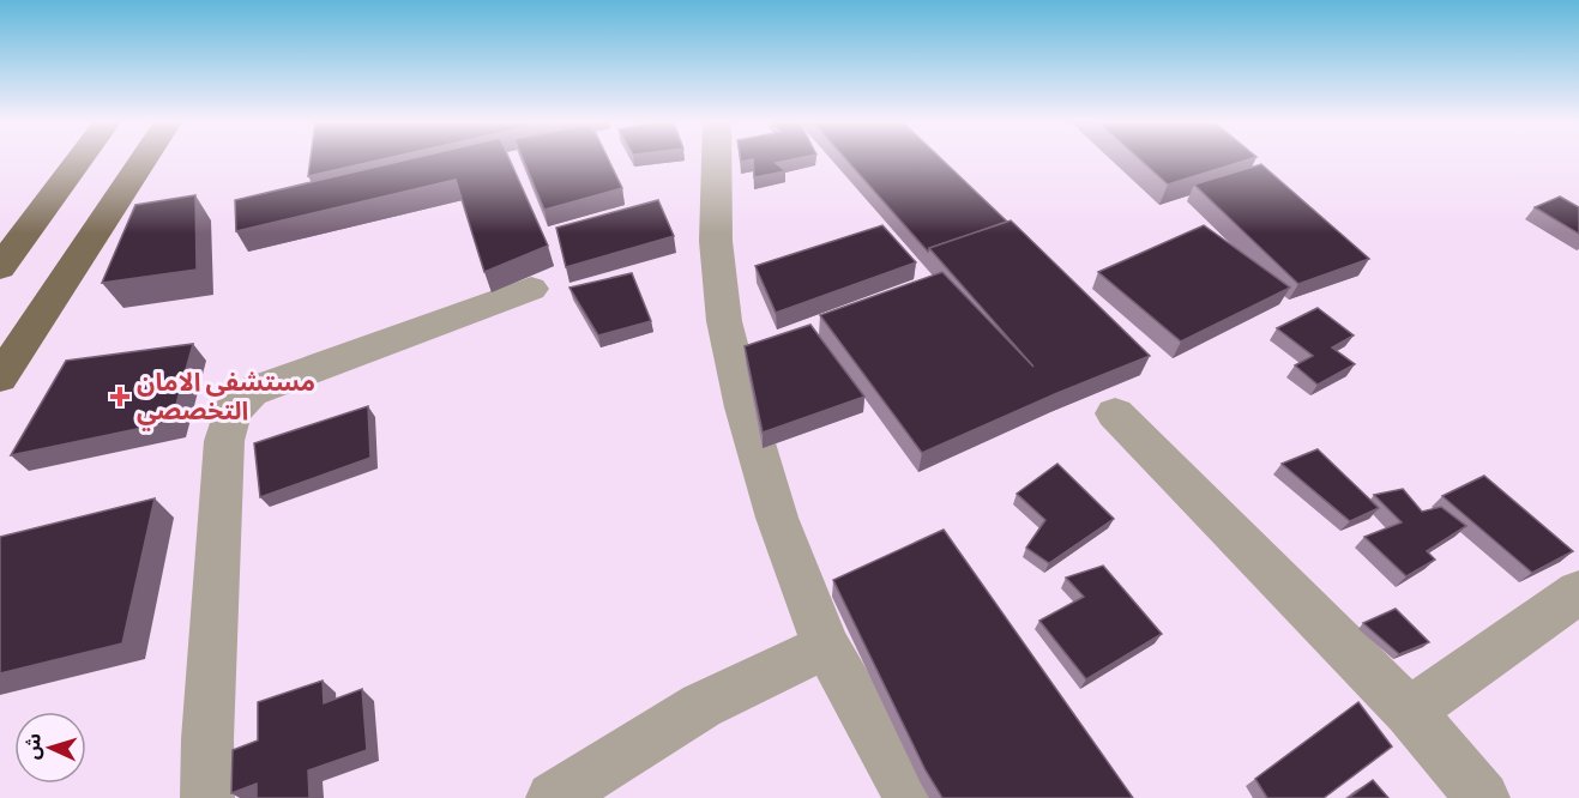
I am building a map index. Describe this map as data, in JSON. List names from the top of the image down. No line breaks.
{"places":{"health":["مستشفى الامان التخصصي"]},"north":"left"}
